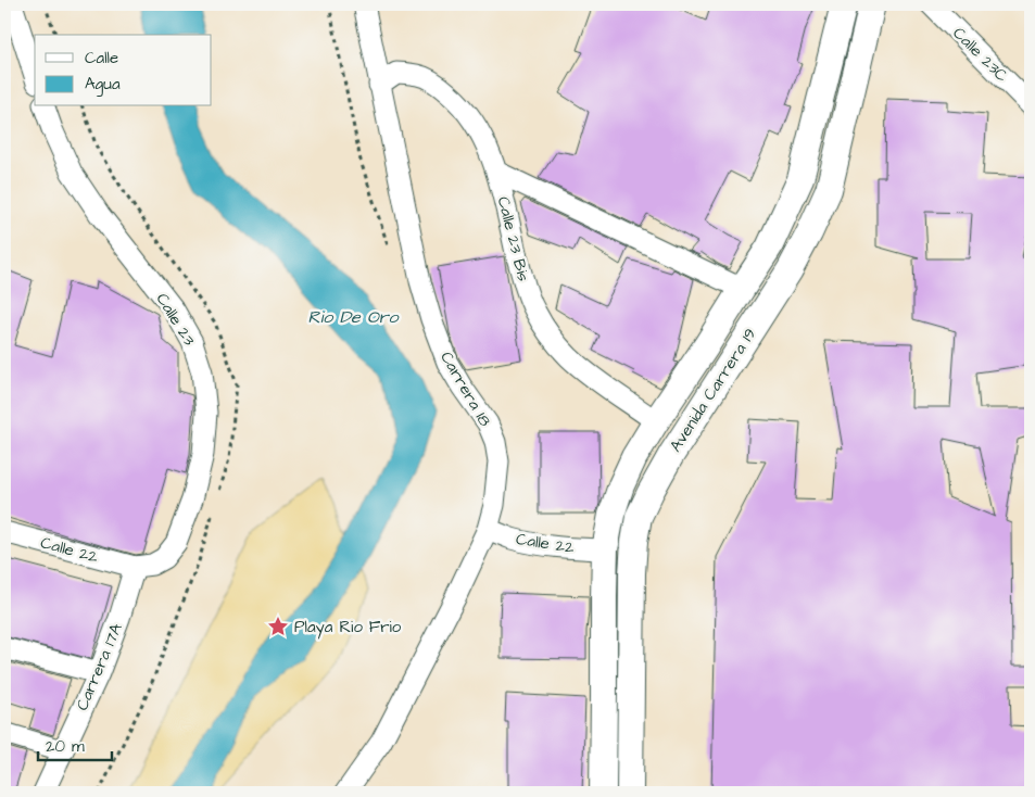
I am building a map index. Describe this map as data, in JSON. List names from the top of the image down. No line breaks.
{"streets":{"street":["Calle 23C","Calle 23 Bis","Calle 23","Carrera 18","Avenida Carrera 19","Calle 22","Carrera 17A"]},"crossings":[["Calle 23 Bis","Carrera 18"],["Calle 23 Bis","Avenida Carrera 19"],["Calle 23","Calle 22"],["Calle 23","Carrera 17A"],["Carrera 18","Calle 22"],["Avenida Carrera 19","Calle 22"],["Calle 22","Carrera 17A"]],"water":["Rio De Oro"],"places":{"place":["Playa Rio Frio"]},"legend":["Calle","Agua"],"scale_bar":"20 m"}
